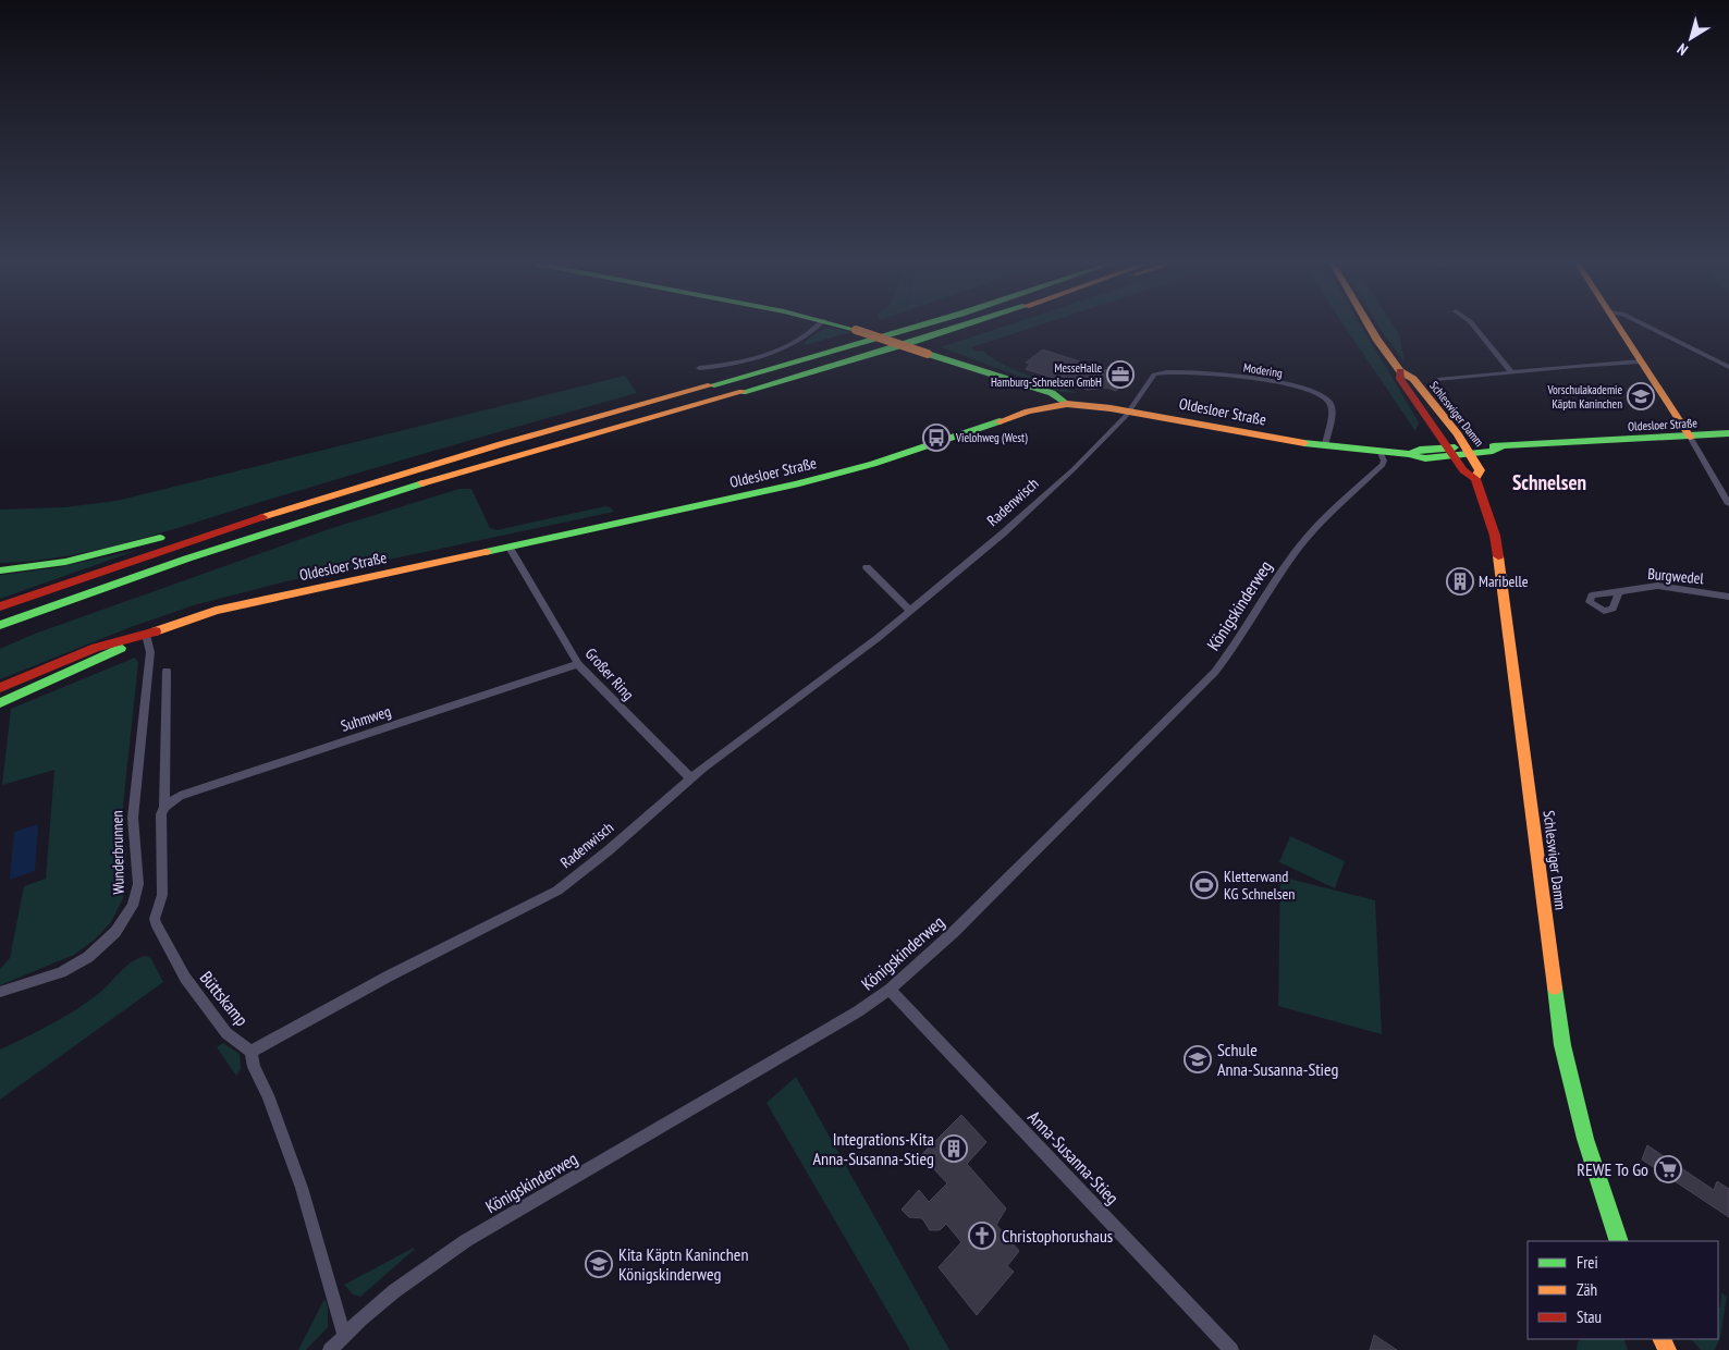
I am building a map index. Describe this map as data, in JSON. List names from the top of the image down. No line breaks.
{"streets":{"main road":["Oldesloer Straße","Schleswiger Damm"],"street":["Modering","Radenwisch","Burgwedel","Königskinderweg","Großer Ring","Suhmweg","Wunderbrunnen","Büttskamp","Anna-Susanna-Stieg"]},"crossings":[["Modering","Oldesloer Straße"],["Modering","Radenwisch"],["Oldesloer Straße","Schleswiger Damm"],["Oldesloer Straße","Radenwisch"],["Oldesloer Straße","Königskinderweg"],["Oldesloer Straße","Großer Ring"],["Oldesloer Straße","Wunderbrunnen"],["Radenwisch","Großer Ring"],["Radenwisch","Büttskamp"],["Königskinderweg","Anna-Susanna-Stieg"],["Großer Ring","Suhmweg"],["Suhmweg","Büttskamp"]],"districts":["Schnelsen"],"places":{"office":["MesseHalle Hamburg-Schnelsen GmbH"],"school or university":["Vorschulakademie Käptn Kaninchen","Schule Anna-Susanna-Stieg","Kita Käptn Kaninchen Königskinderweg"],"bus stop":["Vielohweg (West)"],"building":["Maribelle","Integrations-Kita Anna-Susanna-Stieg"],"sports":["Kletterwand KG Schnelsen"],"supermarket":["REWE To Go"],"church":["Christophorushaus"]},"legend":["Frei","Zäh","Stau"],"north":"bottom left"}
